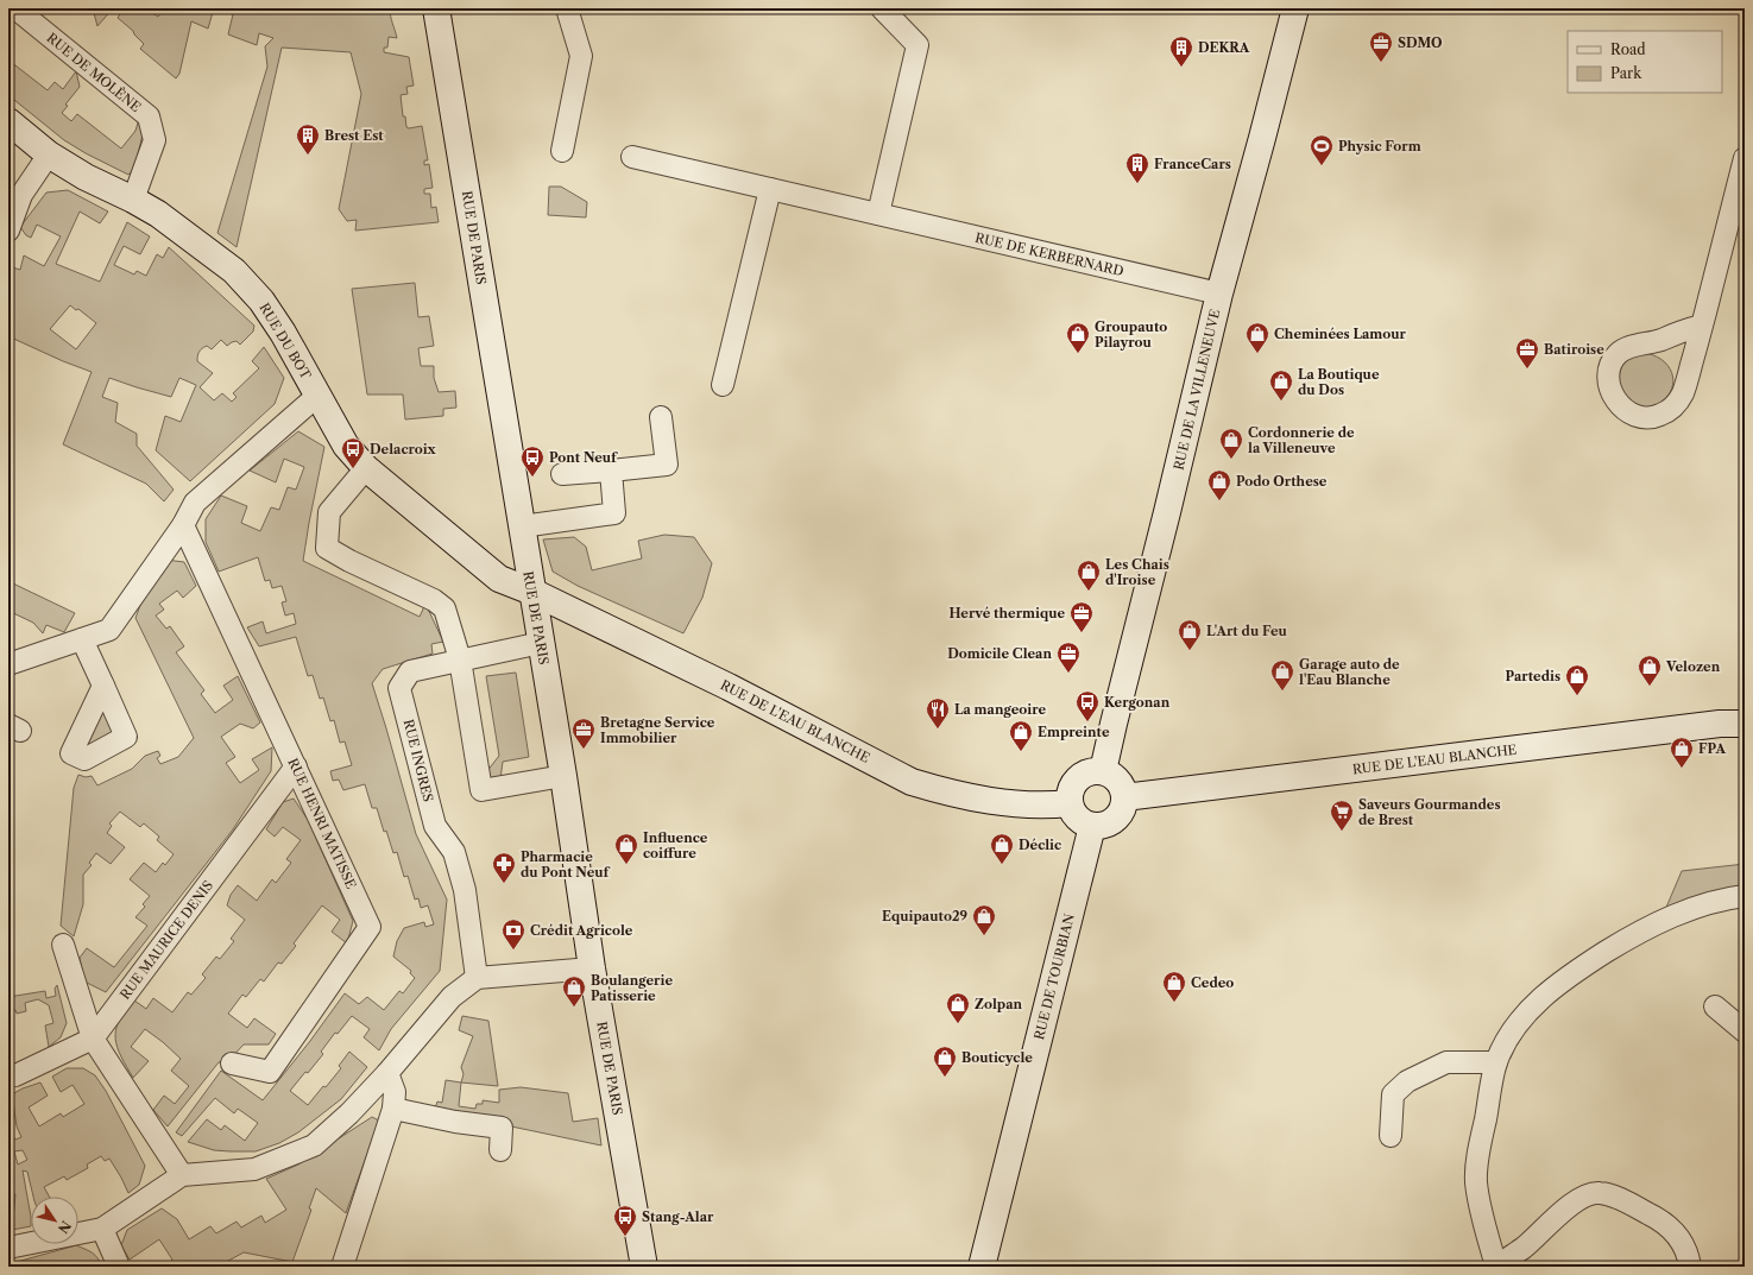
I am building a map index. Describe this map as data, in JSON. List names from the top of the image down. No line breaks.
{"streets":{"main road":["RUE DE PARIS","RUE DU BOT","RUE DE LA VILLENEUVE","RUE DE L'EAU BLANCHE","RUE DE TOURBIAN"],"street":["RUE DE MOLÈNE","RUE DE KERBERNARD","RUE INGRES","RUE HENRI MATISSE","RUE MAURICE DENIS"]},"crossings":[["RUE DE MOLÈNE","RUE DU BOT"],["RUE DE PARIS","RUE DU BOT"],["RUE DE PARIS","RUE DE L'EAU BLANCHE"],["RUE DE PARIS","RUE INGRES"],["RUE DE KERBERNARD","RUE DE LA VILLENEUVE"],["RUE DU BOT","RUE DE L'EAU BLANCHE"],["RUE DE LA VILLENEUVE","RUE DE L'EAU BLANCHE"],["RUE DE LA VILLENEUVE","RUE DE TOURBIAN"],["RUE DE L'EAU BLANCHE","RUE DE TOURBIAN"],["RUE HENRI MATISSE","RUE MAURICE DENIS"]],"places":{"office":["SDMO","Batiroise","Hervé thermique","Domicile Clean","Bretagne Service Immobilier"],"building":["DEKRA","Brest Est","FranceCars"],"sports":["Physic Form"],"shop":["Groupauto Pilayrou","Cheminées Lamour","La Boutique du Dos","Cordonnerie de la Villeneuve","Podo Orthese","Les Chais d'Iroise","L'Art du Feu","Velozen","Garage auto de l'Eau Blanche","Partedis","Empreinte","FPA","Influence coiffure","Déclic","Equipauto29","Cedeo","Boulangerie Patisserie","Zolpan","Bouticycle"],"bus stop":["Delacroix","Pont Neuf","Kergonan","Stang-Alar"],"restaurant":["La mangeoire"],"supermarket":["Saveurs Gourmandes de Brest"],"pharmacy":["Pharmacie du Pont Neuf"],"bank":["Crédit Agricole"]},"legend":["Road","Park"],"north":"bottom right"}
